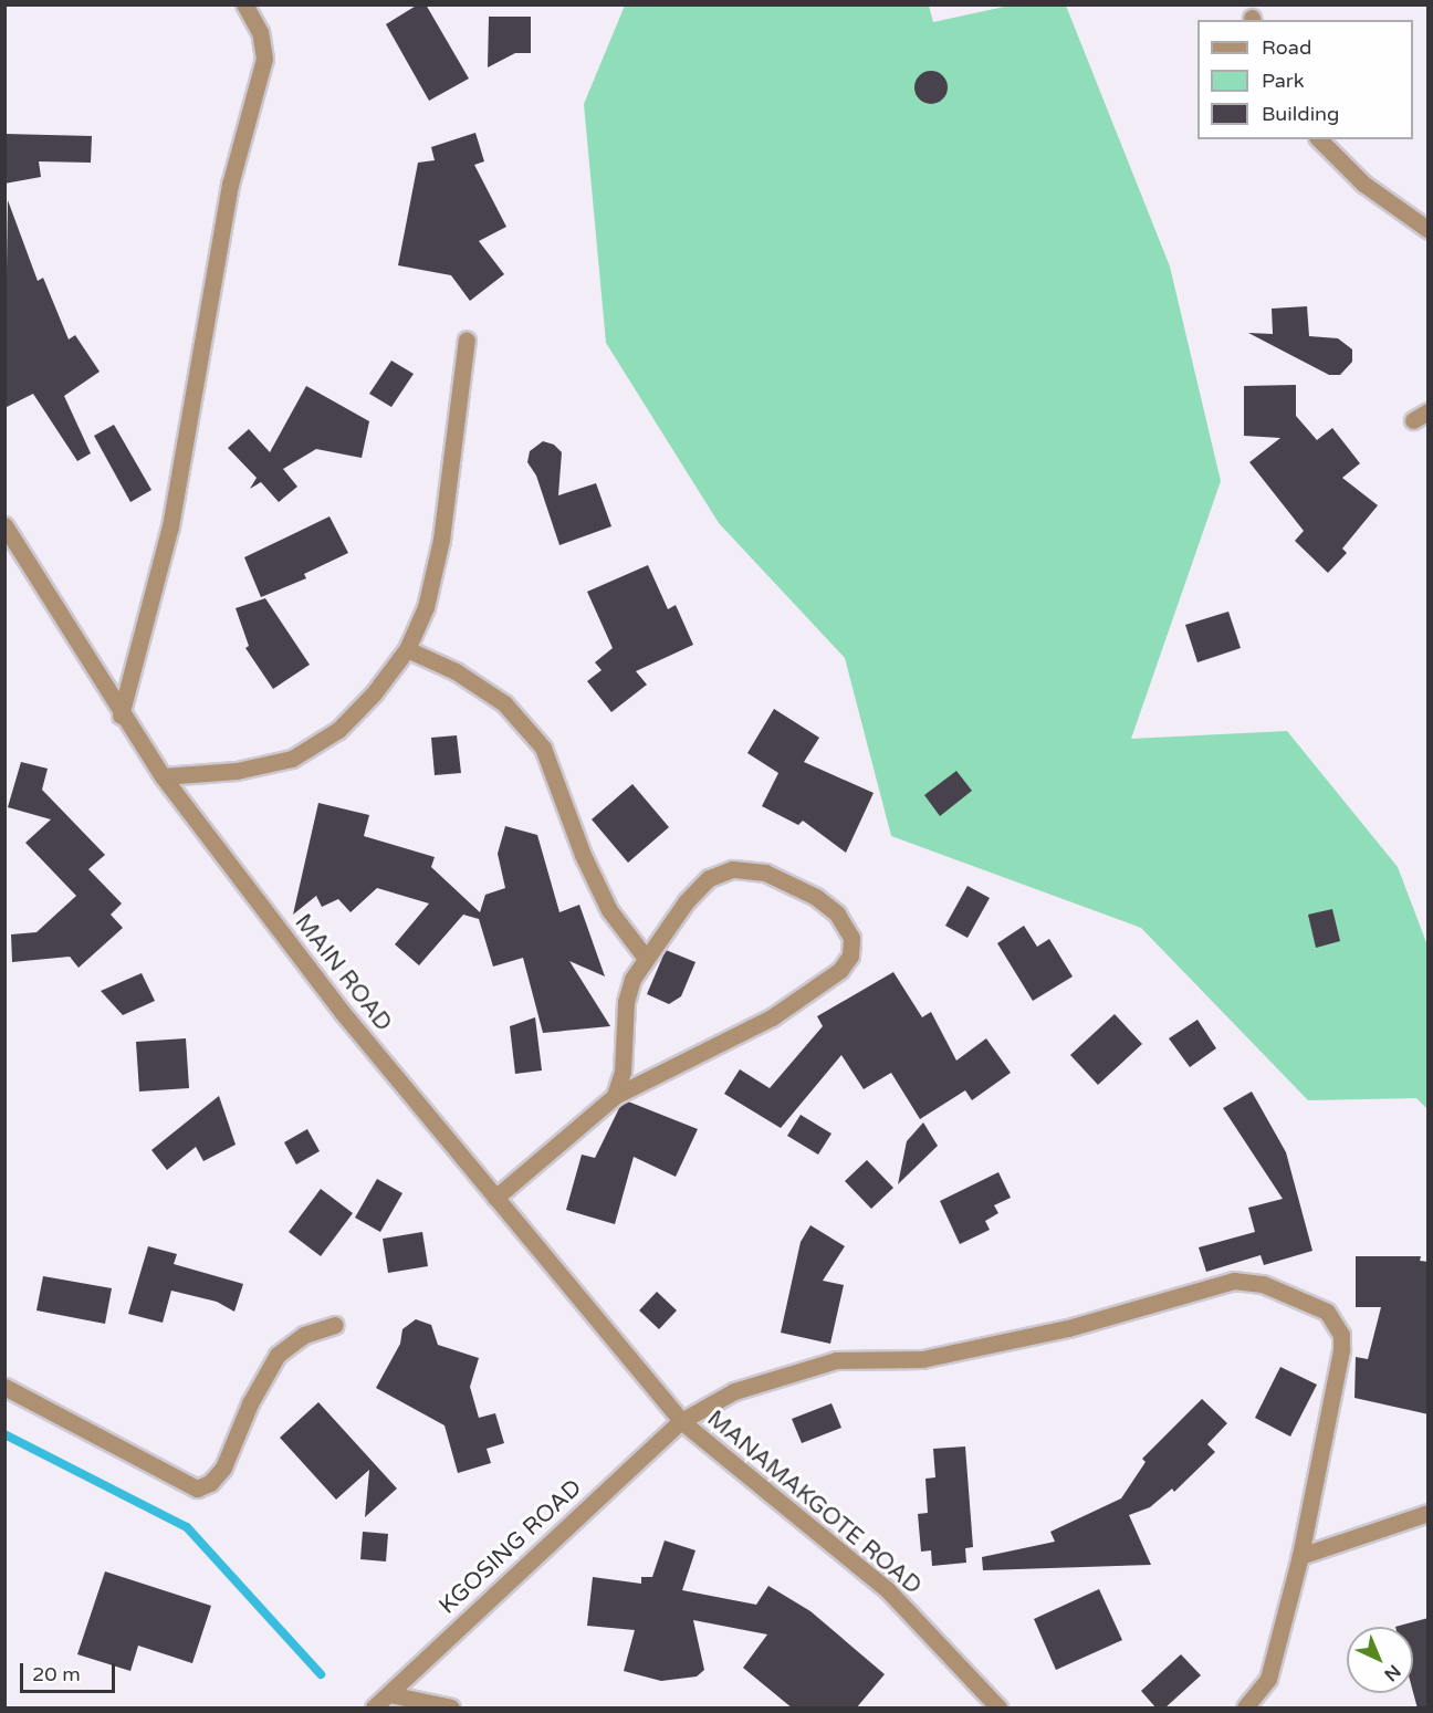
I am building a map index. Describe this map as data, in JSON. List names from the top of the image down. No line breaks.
{"streets":{"street":["MAIN ROAD","MANAMAKGOTE ROAD","KGOSING ROAD"]},"crossings":[["MAIN ROAD","MANAMAKGOTE ROAD"],["MAIN ROAD","KGOSING ROAD"],["MANAMAKGOTE ROAD","KGOSING ROAD"]],"legend":["Road","Park","Building"],"scale_bar":"20 m","north":"bottom right"}
